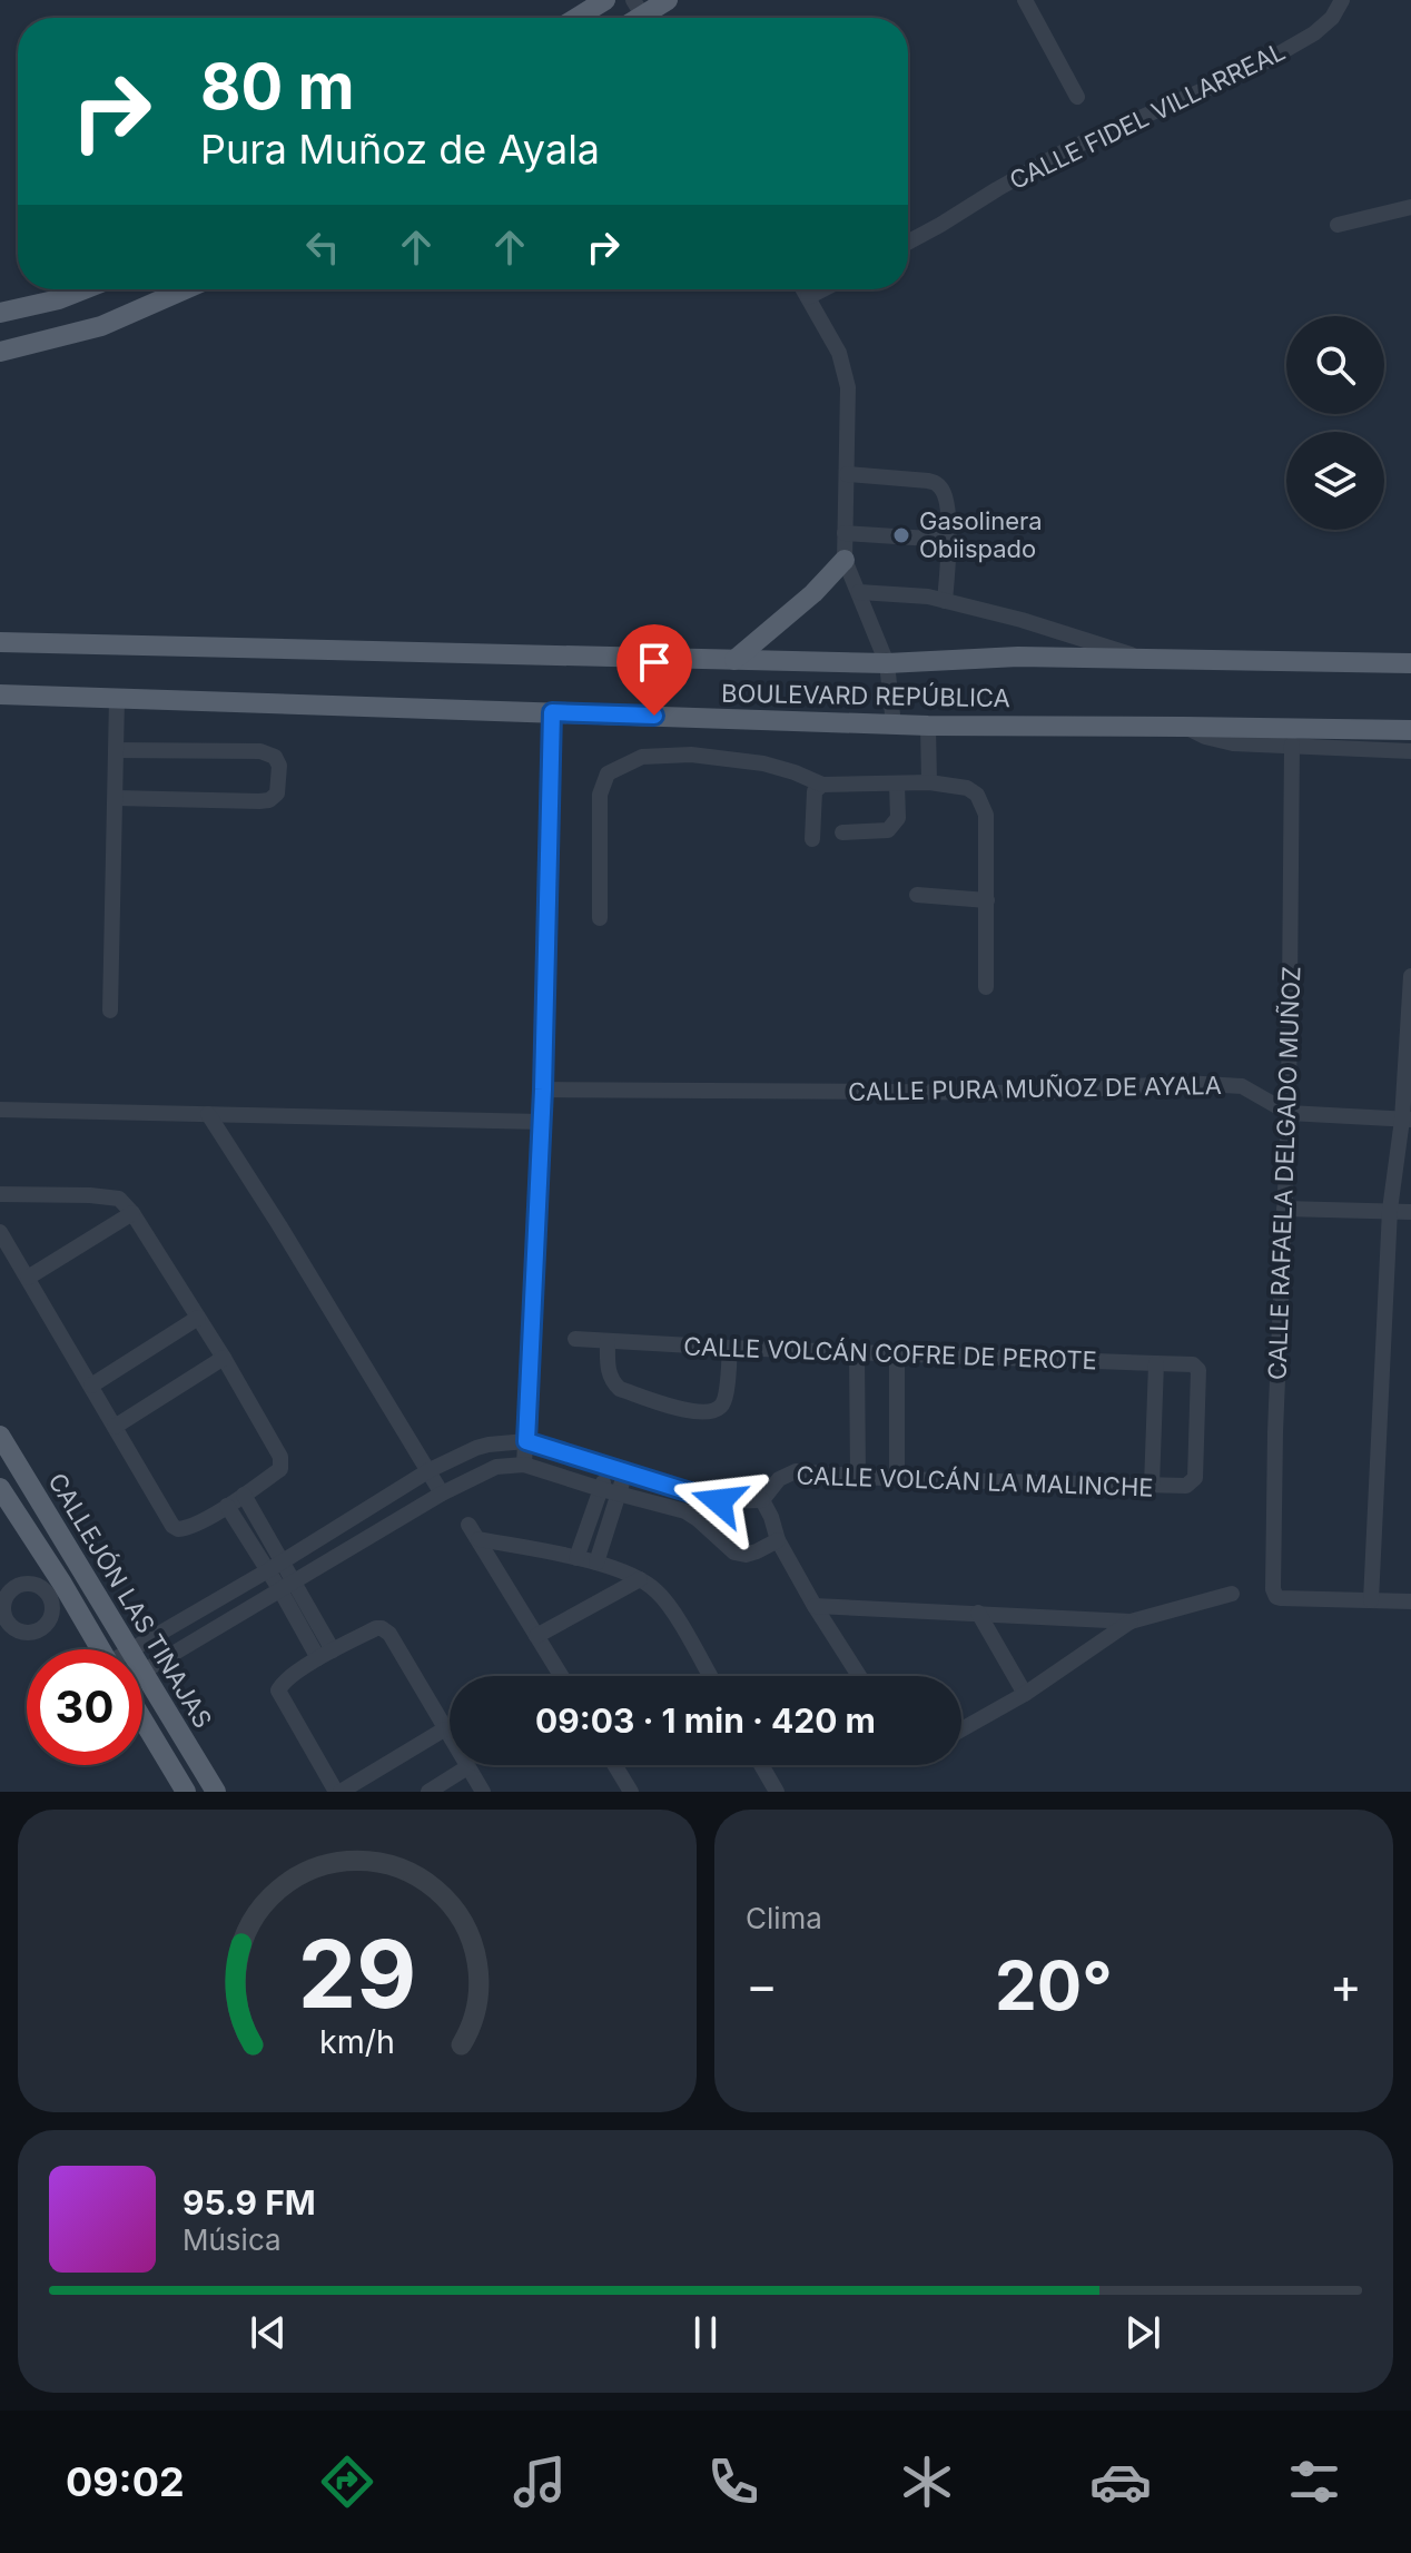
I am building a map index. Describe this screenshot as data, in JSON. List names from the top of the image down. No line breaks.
{"streets":{"main road":["BOULEVARD REPÚBLICA","CALLEJÓN LAS TINAJAS"],"street":["CALLE FIDEL VILLARREAL","CALLE PURA MUÑOZ DE AYALA","CALLE RAFAELA DELGADO MUÑOZ","CALLE VOLCÁN COFRE DE PEROTE","CALLE VOLCÁN LA MALINCHE"]},"crossings":[["CALLE PURA MUÑOZ DE AYALA","CALLE RAFAELA DELGADO MUÑOZ"],["CALLE VOLCÁN COFRE DE PEROTE","CALLE VOLCÁN LA MALINCHE"]],"places":["Gasolinera Obiispado"],"page":{"turn":["80 m","Pura Muñoz de Ayala"],"limit":"30","trip":"09:03 · 1 min · 420 m","tile":"Clima","heat":["−","20°","+"],"song":["95.9 FM","Música"],"tabs":"09:02","gauge":["29","km/h"]}}
